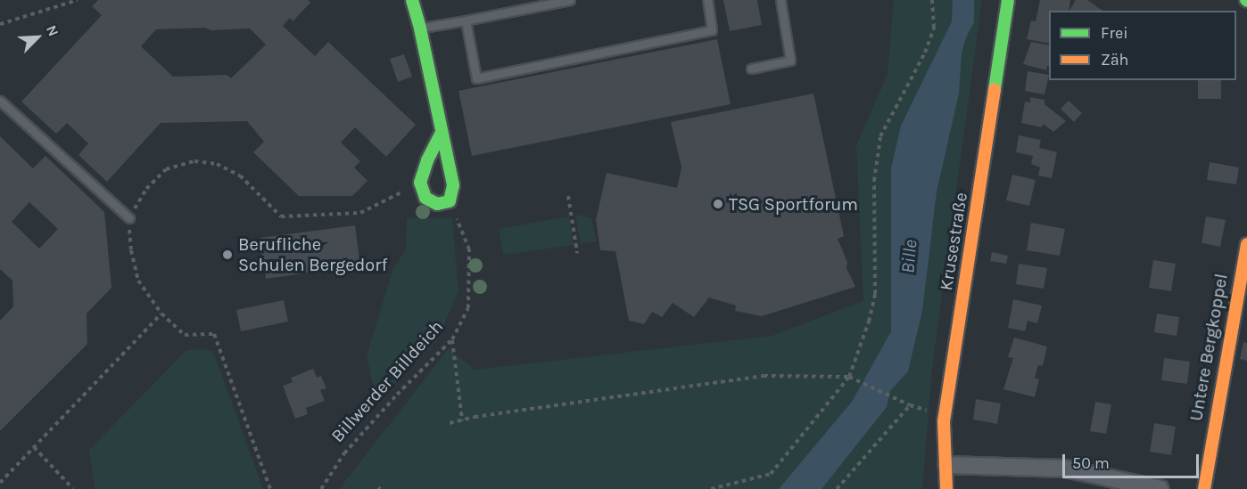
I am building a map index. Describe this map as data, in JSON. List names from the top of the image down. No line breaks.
{"streets":{"street":["Krusestraße","Untere Bergkoppel"],"path":["Billwerder Billdeich"]},"water":["Bille"],"places":["TSG Sportforum","Berufliche Schulen Bergedorf"],"legend":["Frei","Zäh"],"scale_bar":"50 m","north":"top right"}
